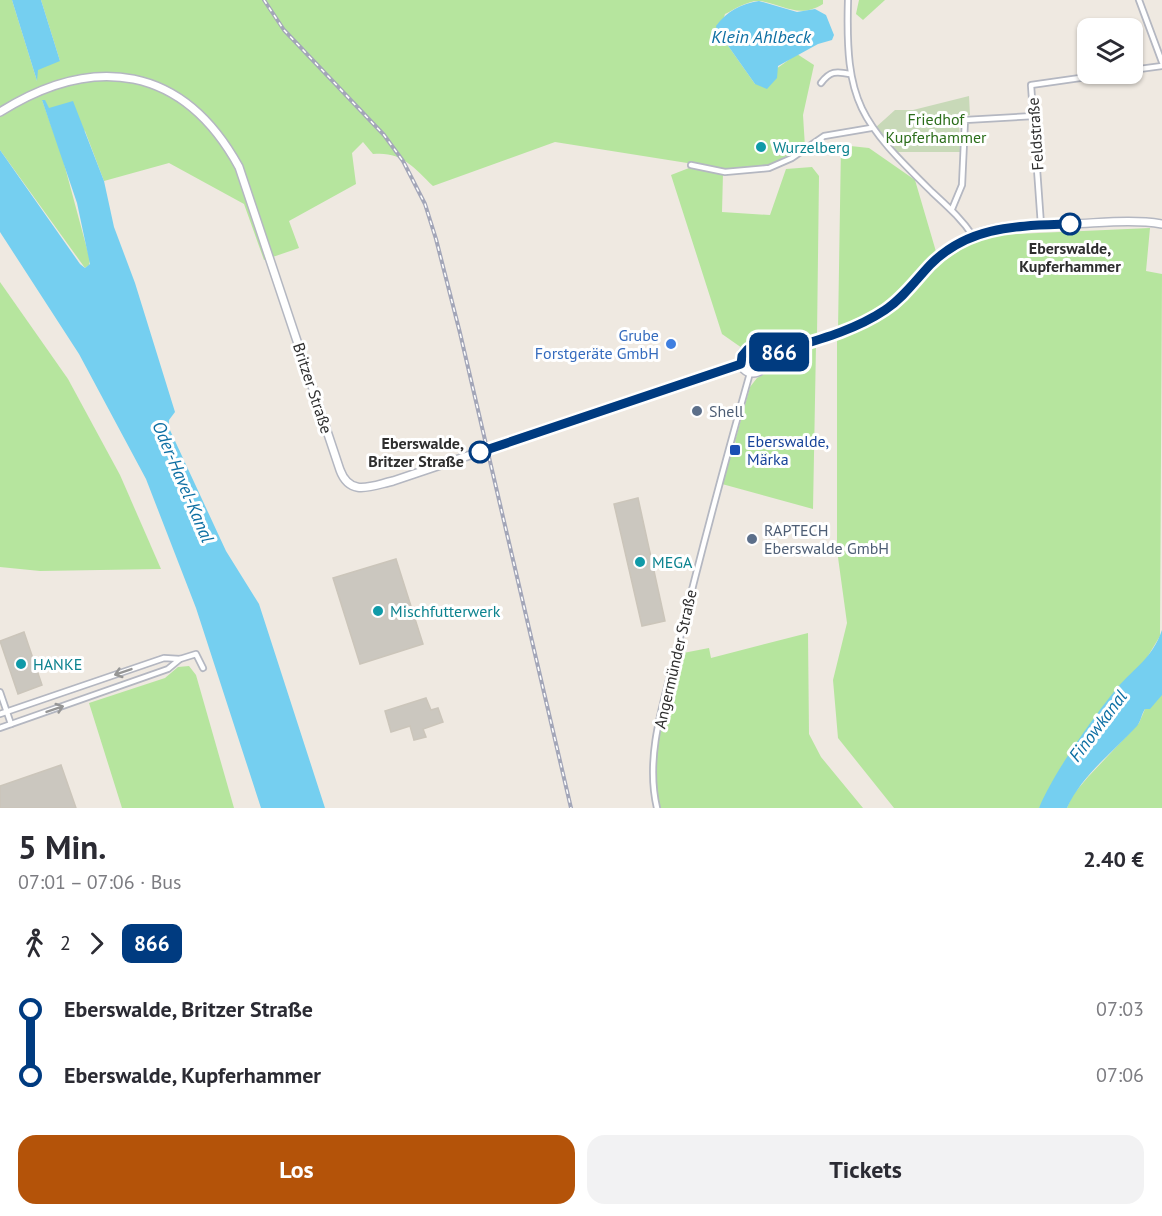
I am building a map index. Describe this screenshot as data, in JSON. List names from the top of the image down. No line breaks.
{"streets":{"main road":["Britzer Straße"],"street":["Feldstraße","Angermünder Straße"]},"crossings":[["Feldstraße","Britzer Straße"],["Britzer Straße","Angermünder Straße"]],"water":["Klein Ahlbeck","Oder-Havel-Kanal","Finowkanal"],"parks":["Friedhof Kupferhammer"],"places":{"other":["Wurzelberg","Eberswalde, Kupferhammer","Grube Forstgeräte GmbH","Shell","Eberswalde, Britzer Straße","RAPTECH Eberswalde GmbH","MEGA","Mischfutterwerk","HANKE"],"transit":["Eberswalde, Märka"]},"lines":["bus line 866"],"page":{"on_map":"866","heading":["5 Min.","07:01 – 07:06 · Bus","2.40 €"],"legs":["2","866"],"list":[{"name":"Eberswalde, Britzer Straße","value":"07:03"},{"name":"Eberswalde, Kupferhammer","value":"07:06"}],"buttons":["Los","Tickets"]}}
